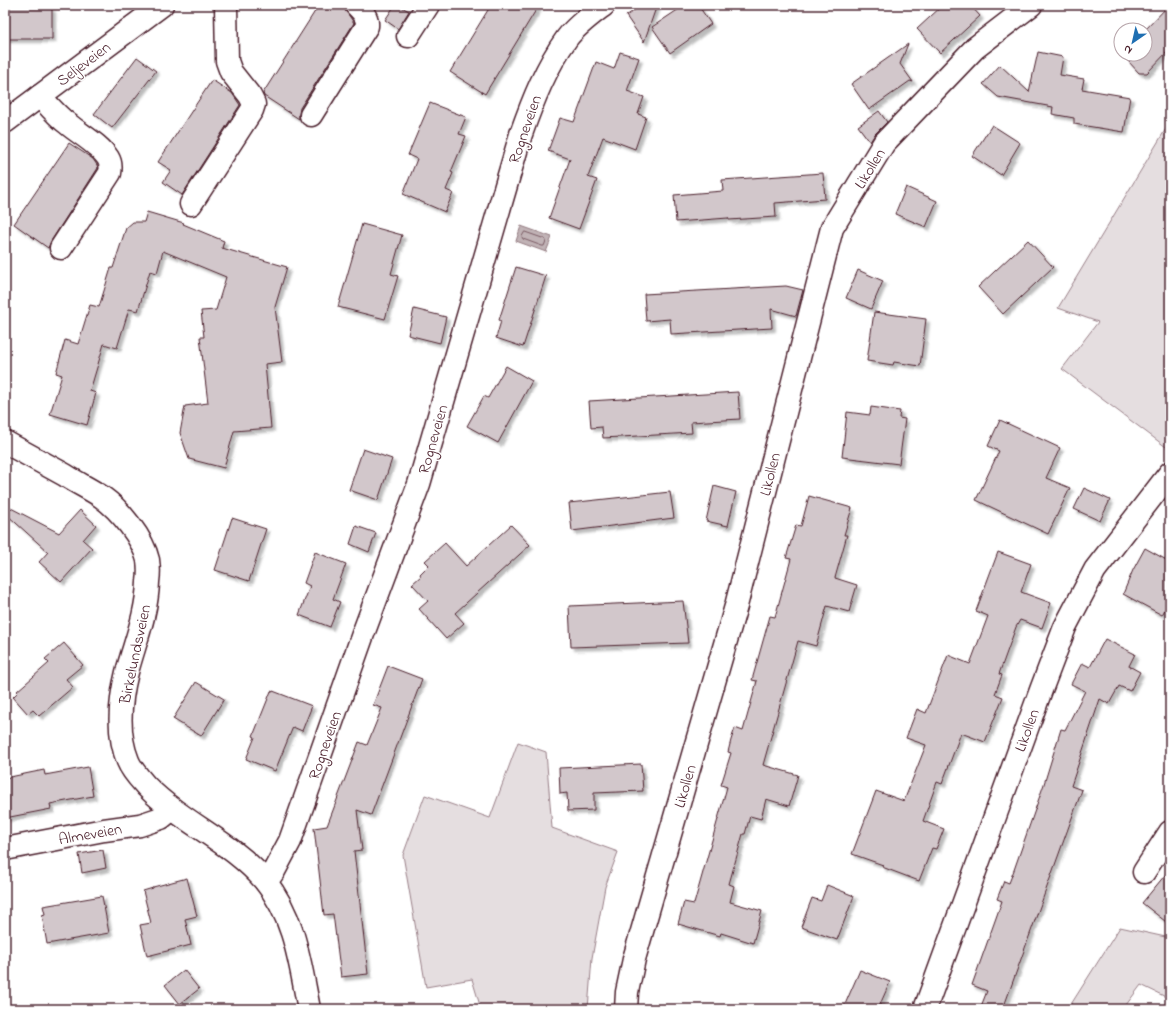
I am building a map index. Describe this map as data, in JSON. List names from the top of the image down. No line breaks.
{"streets":{"street":["Seljeveien","Rogneveien","Likollen","Birkelundsveien","Almeveien"]},"crossings":[["Rogneveien","Birkelundsveien"],["Birkelundsveien","Almeveien"]],"north":"bottom left"}
